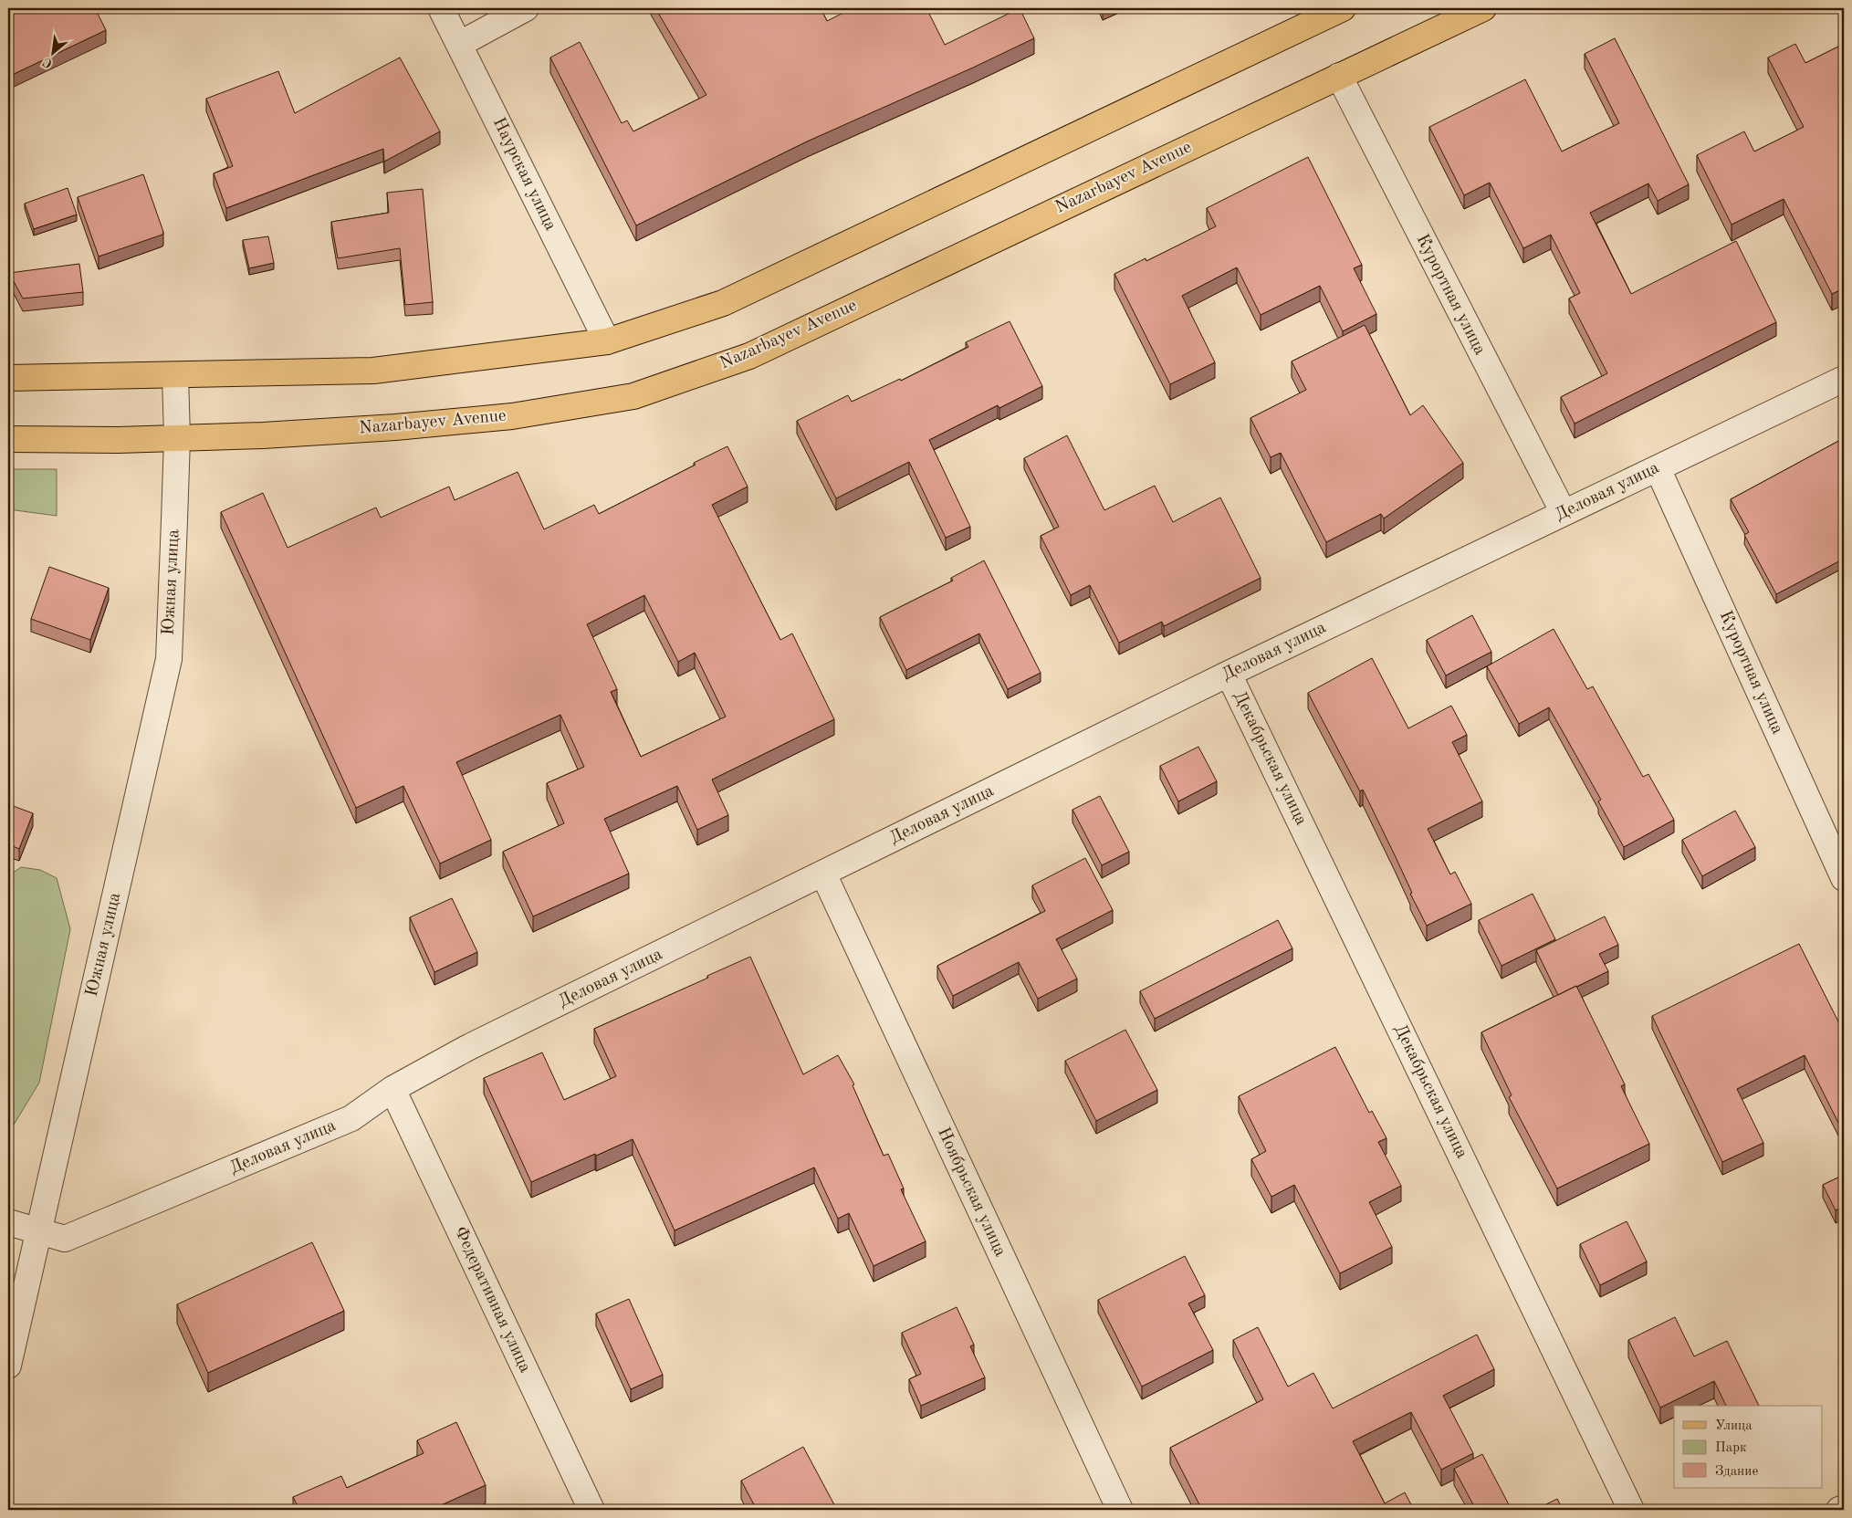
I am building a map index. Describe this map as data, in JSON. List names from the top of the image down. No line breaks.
{"streets":{"main road":["Nazarbayev Avenue"],"street":["Наурская улица","Курортная улица","Деловая улица","Южная улица","Декабрьская улица","Ноябрьская улица","Федеративная улица"]},"crossings":[["Nazarbayev Avenue","Курортная улица"],["Nazarbayev Avenue","Южная улица"],["Курортная улица","Деловая улица"],["Деловая улица","Южная улица"],["Деловая улица","Декабрьская улица"],["Деловая улица","Ноябрьская улица"],["Деловая улица","Федеративная улица"]],"legend":["Улица","Парк","Здание"],"north":"bottom left"}
